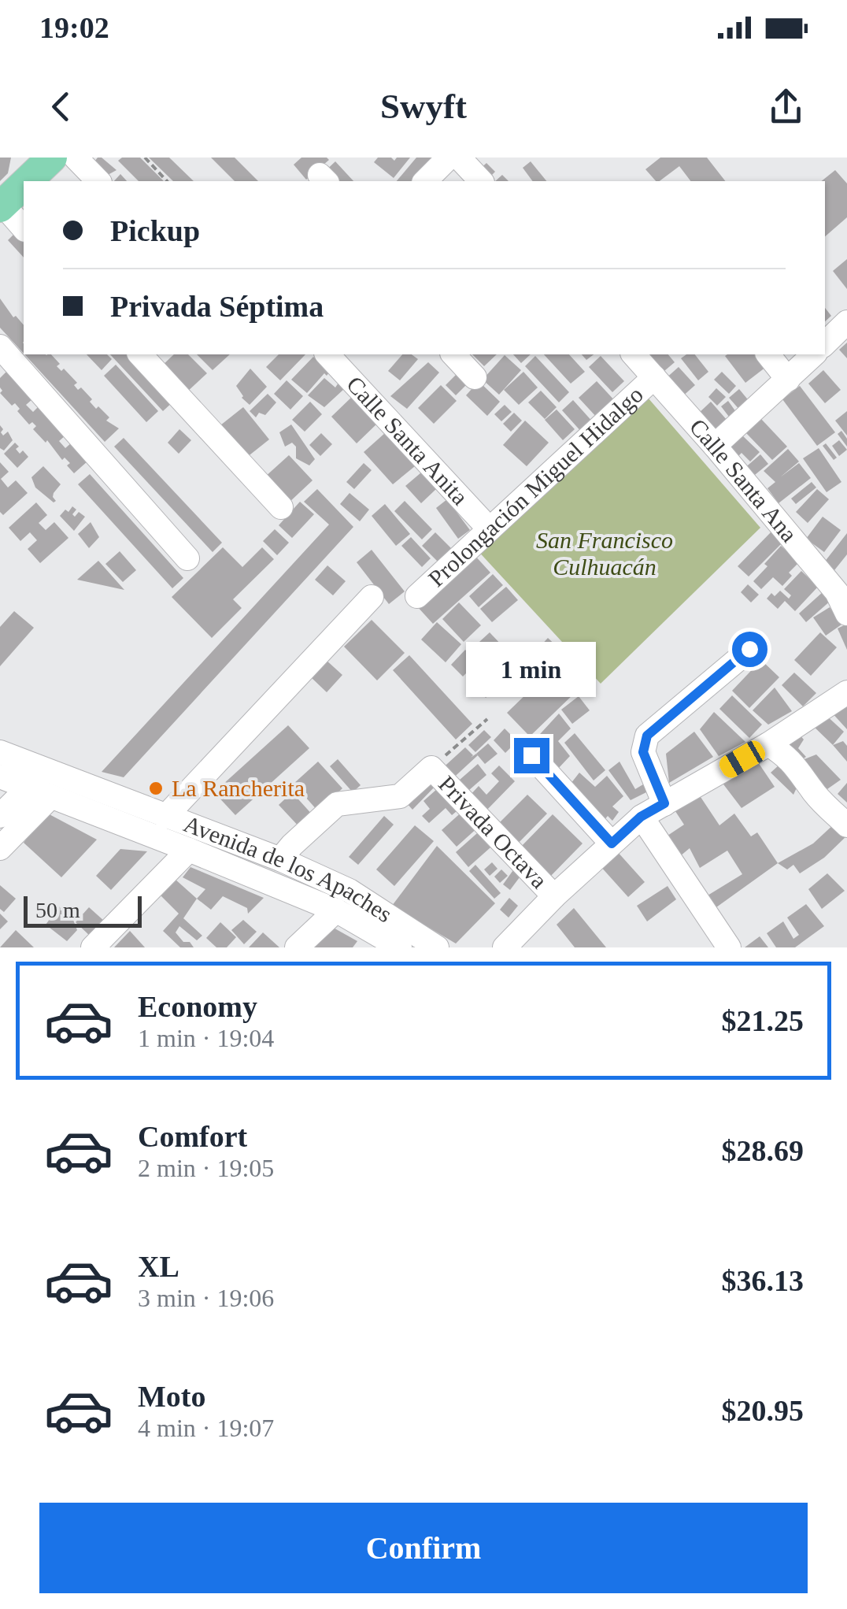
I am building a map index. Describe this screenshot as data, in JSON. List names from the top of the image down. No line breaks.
{"streets":{"street":["Calle Santa Anita","Calle Santa Ana","Prolongación Miguel Hidalgo","Privada Octava","Avenida de los Apaches"]},"crossings":[["Calle Santa Anita","Prolongación Miguel Hidalgo"],["Calle Santa Ana","Prolongación Miguel Hidalgo"]],"parks":["San Francisco Culhuacán"],"places":["La Rancherita"],"scale_bar":"50 m","page":{"status":"19:02","header":"Swyft","banner":["Pickup","Privada Séptima"],"bubble":"1 min","scale":"50 m","list":[{"name":"Economy","note":"1 min · 19:04","value":"$21.25"},{"name":"Comfort","note":"2 min · 19:05","value":"$28.69"},{"name":"XL","note":"3 min · 19:06","value":"$36.13"},{"name":"Moto","note":"4 min · 19:07","value":"$20.95"}],"buttons":"Confirm"}}
